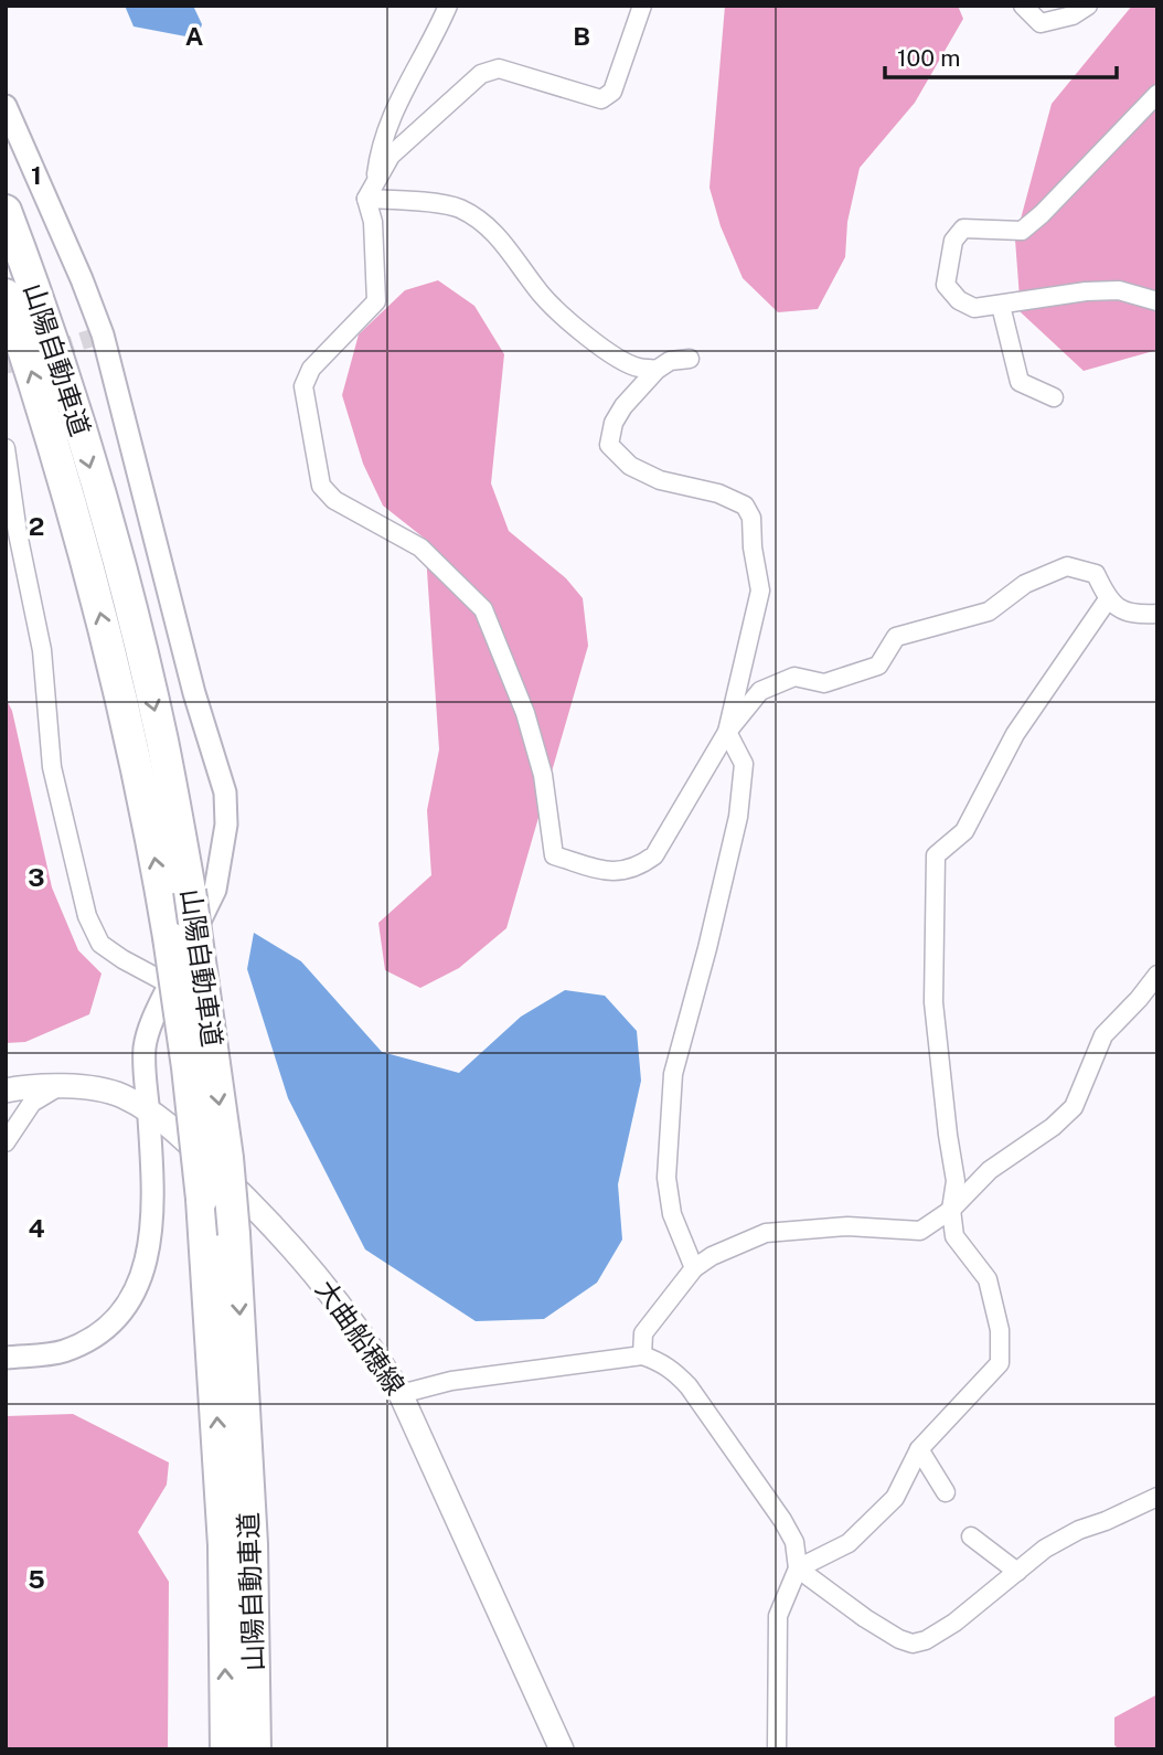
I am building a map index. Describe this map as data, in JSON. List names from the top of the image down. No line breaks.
{"streets":{"highway":["山陽自動車道"],"main road":["大曲船穂線"]},"scale_bar":"100 m","grid":{"columns":["A","B"],"rows":["1","2","3","4","5"]}}
